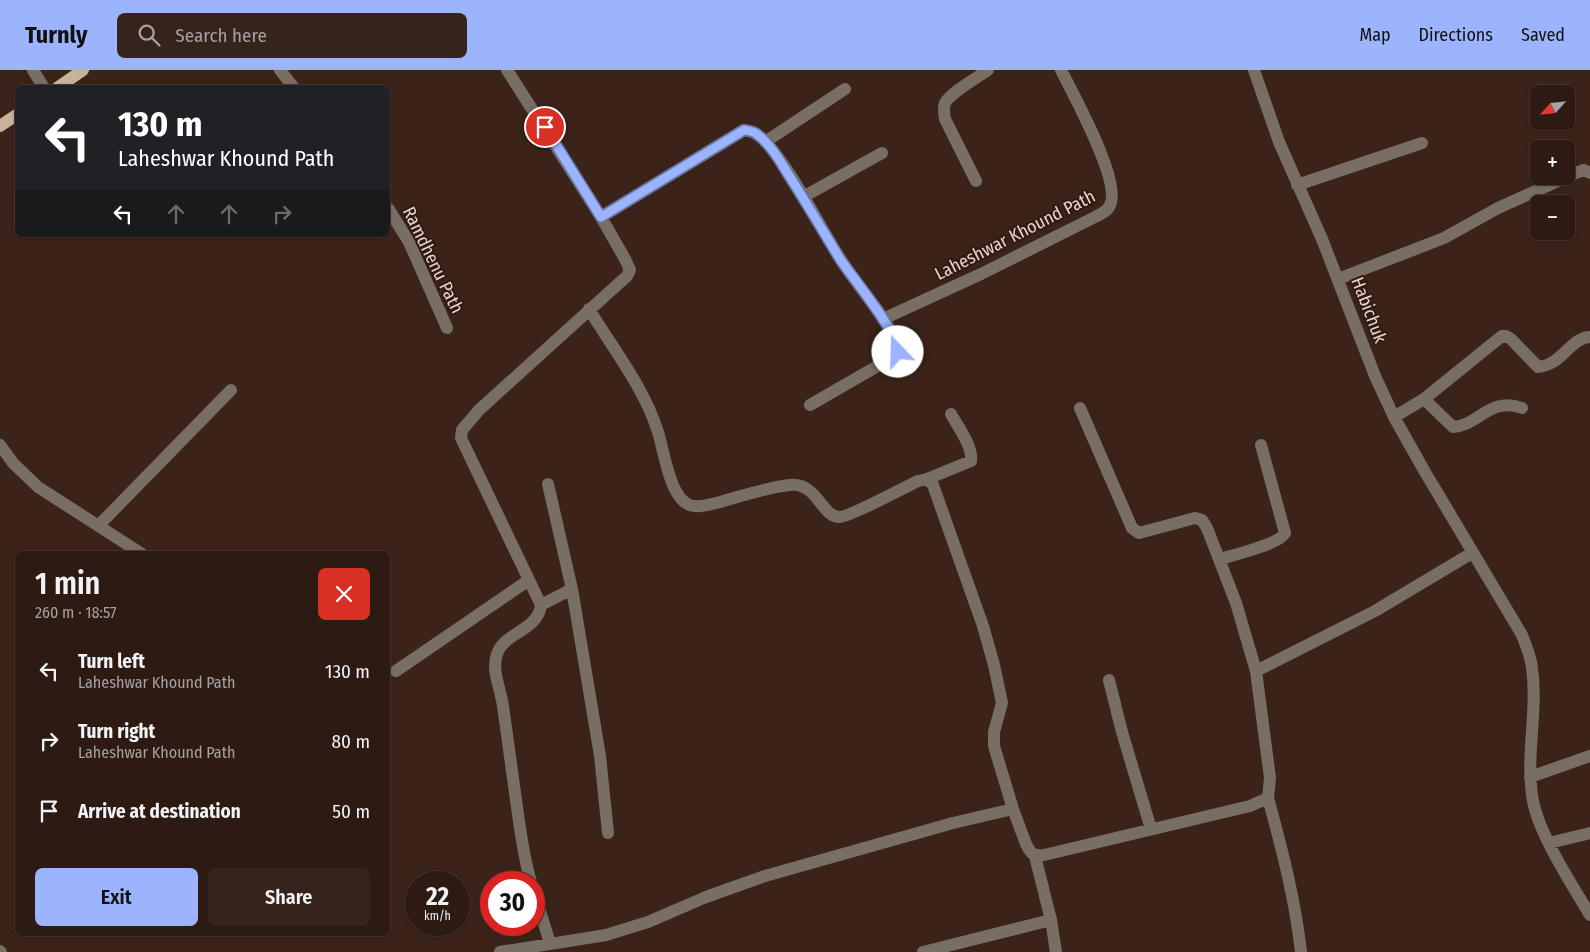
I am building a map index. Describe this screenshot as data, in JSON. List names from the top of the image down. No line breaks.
{"streets":{"street":["Laheshwar Khound Path","Ramdhenu Path","Habichuk"]},"north":"bottom left","page":{"header":"Turnly","search":"Search here","nav":["Map","Directions","Saved"],"map_buttons":["+","−"],"turn":["130 m","Laheshwar Khound Path"],"heading":["1 min","260 m · 18:57"],"list":[{"name":"Turn left","note":"Laheshwar Khound Path","value":"130 m"},{"name":"Turn right","note":"Laheshwar Khound Path","value":"80 m"},{"name":"Arrive at destination","value":"50 m"}],"buttons":["Exit","Share"],"speed":"22 km/h","limit":"30"}}
